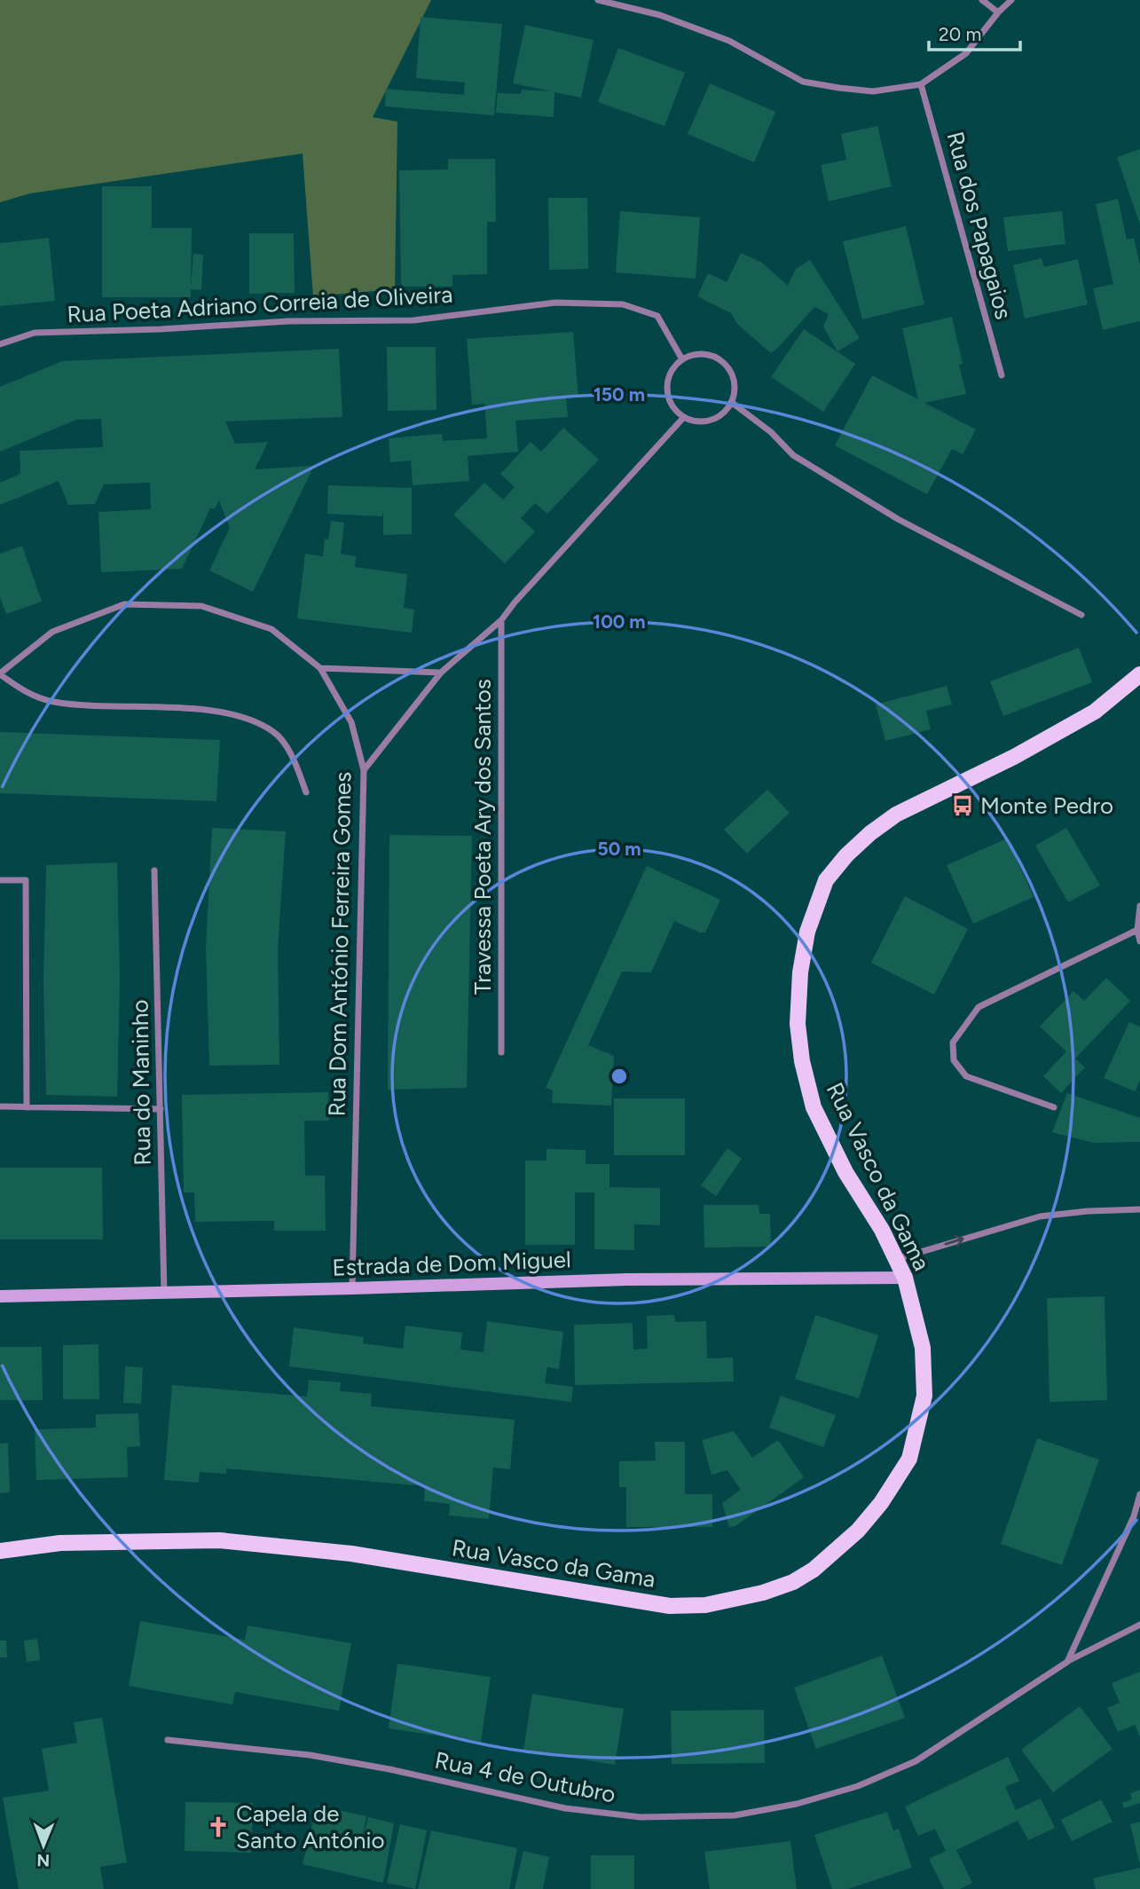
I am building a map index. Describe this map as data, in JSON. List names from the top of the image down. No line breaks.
{"streets":{"main road":["Rua Vasco da Gama"],"street":["Rua dos Papagaios","Rua Poeta Adriano Correia de Oliveira","Travessa Poeta Ary dos Santos","Rua Dom António Ferreira Gomes","Rua do Maninho","Estrada de Dom Miguel","Rua 4 de Outubro"]},"crossings":[["Rua Dom António Ferreira Gomes","Estrada de Dom Miguel"],["Rua do Maninho","Estrada de Dom Miguel"],["Rua Vasco da Gama","Estrada de Dom Miguel"]],"places":{"bus stop":["Monte Pedro"],"church":["Capela de Santo António"]},"scale_bar":"20 m","north":"bottom","rings":["150 m","100 m","50 m"]}
